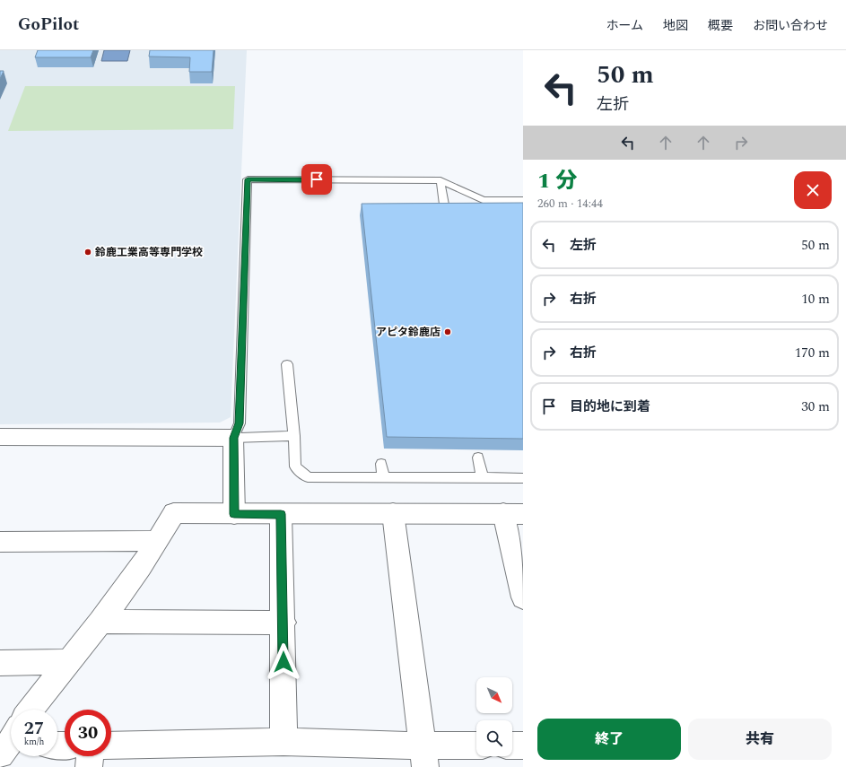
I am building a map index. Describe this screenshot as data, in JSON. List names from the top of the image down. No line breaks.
{"places":["鈴鹿工業高等専門学校","アピタ鈴鹿店"],"north":"bottom right","page":{"header":"GoPilot","nav":["ホーム","地図","概要","お問い合わせ"],"turn":["50 m","左折"],"heading":["1 分","260 m · 14:44"],"list":[{"name":"左折","value":"50 m"},{"name":"右折","value":"10 m"},{"name":"右折","value":"170 m"},{"name":"目的地に到着","value":"30 m"}],"speed":"27 km/h","limit":"30","buttons":["終了","共有"]}}
